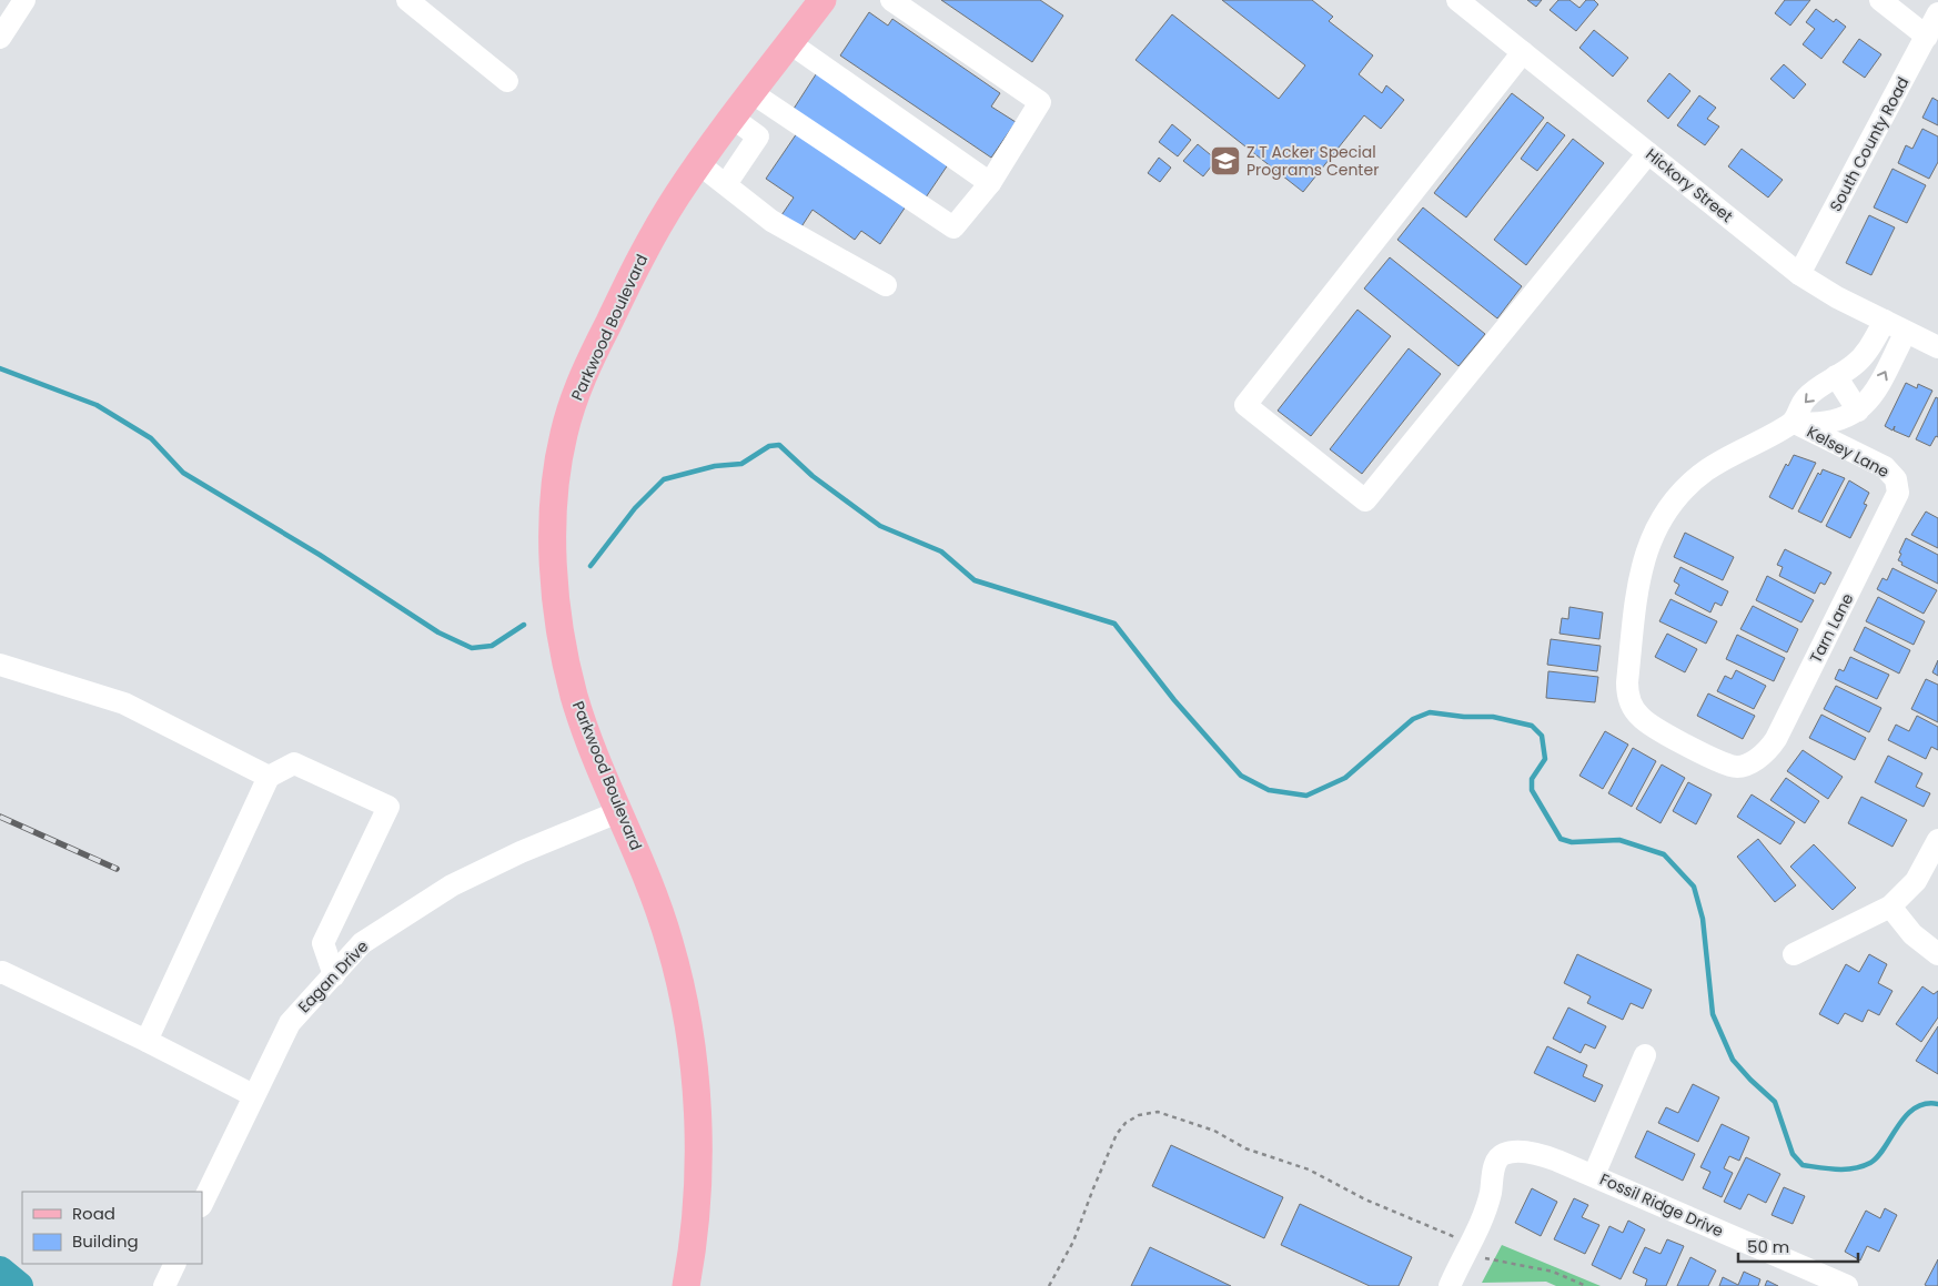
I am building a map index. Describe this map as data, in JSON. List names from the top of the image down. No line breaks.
{"streets":{"main road":["Parkwood Boulevard"],"street":["South County Road","Hickory Street","Kelsey Lane","Tarn Lane","Eagan Drive","Fossil Ridge Drive"]},"crossings":[["South County Road","Hickory Street"],["Parkwood Boulevard","Eagan Drive"],["Kelsey Lane","Tarn Lane"]],"places":{"school or university":["Z T Acker Special Programs Center"]},"legend":["Road","Building"],"scale_bar":"50 m"}
